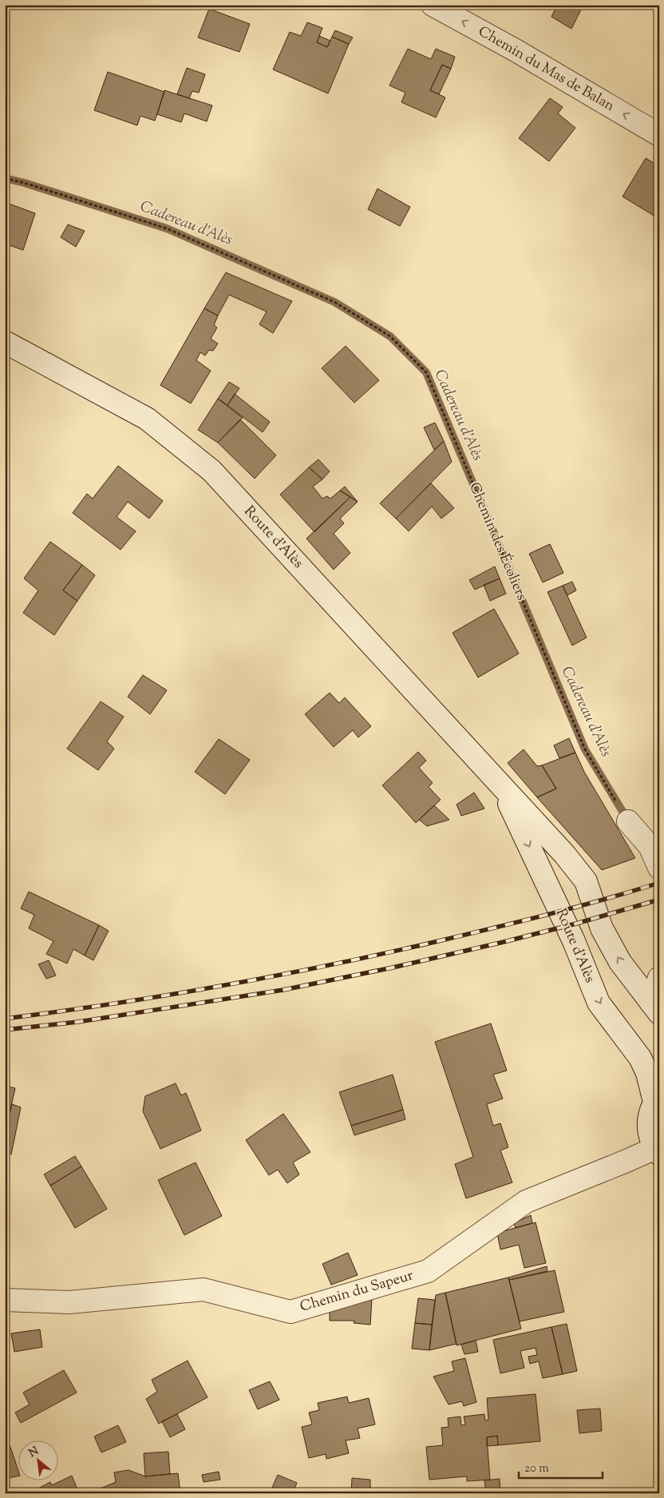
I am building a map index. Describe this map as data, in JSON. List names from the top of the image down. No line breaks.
{"streets":{"main road":["Chemin du Mas de Balan","Route d'Alès","Chemin du Sapeur"],"path":["Chemin des Écoliers"]},"one_way":["Chemin du Mas de Balan"],"water":["Cadereau d'Alès"],"scale_bar":"20 m","north":"top left"}
